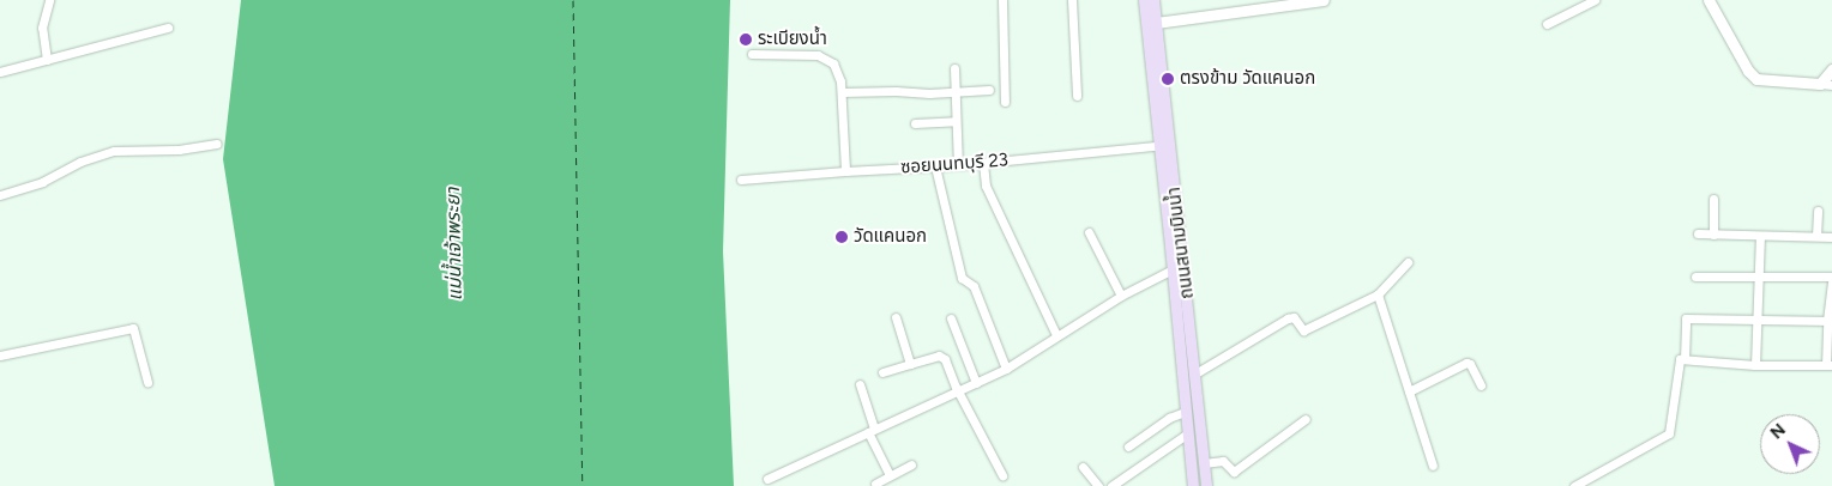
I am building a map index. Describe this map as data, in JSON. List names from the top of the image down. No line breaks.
{"streets":{"main road":["ถนนสนามบินน้ำ"],"street":["ซอยนนทบุรี 23"]},"crossings":[["ซอยนนทบุรี 23","ถนนสนามบินน้ำ"]],"water":["แม่น้ำเจ้าพระยา"],"places":["ระเบียงน้ำ","ตรงข้าม วัดแคนอก","วัดแคนอก"],"north":"top left"}
